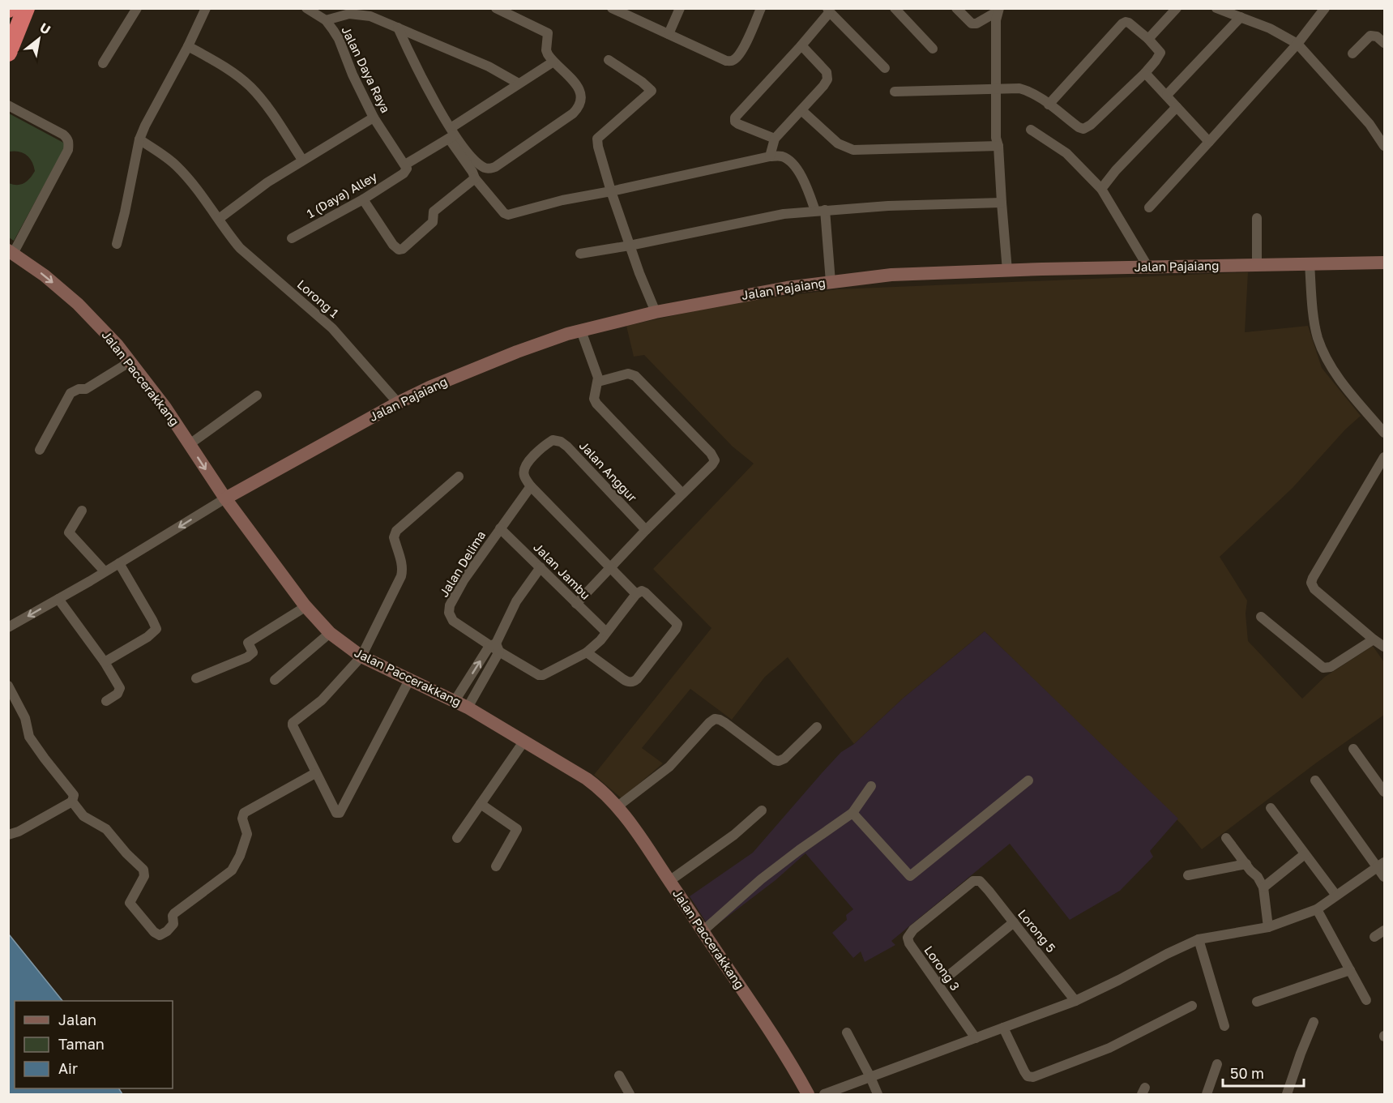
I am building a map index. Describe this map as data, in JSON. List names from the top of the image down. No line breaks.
{"streets":{"main road":["Jalan Pajaiang","Jalan Paccerakkang"],"street":["Jalan Daya Raya","1 (Daya) Alley","Lorong 1","Jalan Anggur","Jalan Delima","Jalan Jambu","Lorong 5","Lorong 3"]},"crossings":[["Jalan Daya Raya","1 (Daya) Alley"],["Jalan Pajaiang","Lorong 1"],["Jalan Pajaiang","Jalan Paccerakkang"],["Jalan Anggur","Jalan Delima"],["Jalan Delima","Jalan Jambu"],["Lorong 5","Lorong 3"]],"legend":["Jalan","Taman","Air"],"scale_bar":"50 m","north":"top right"}
